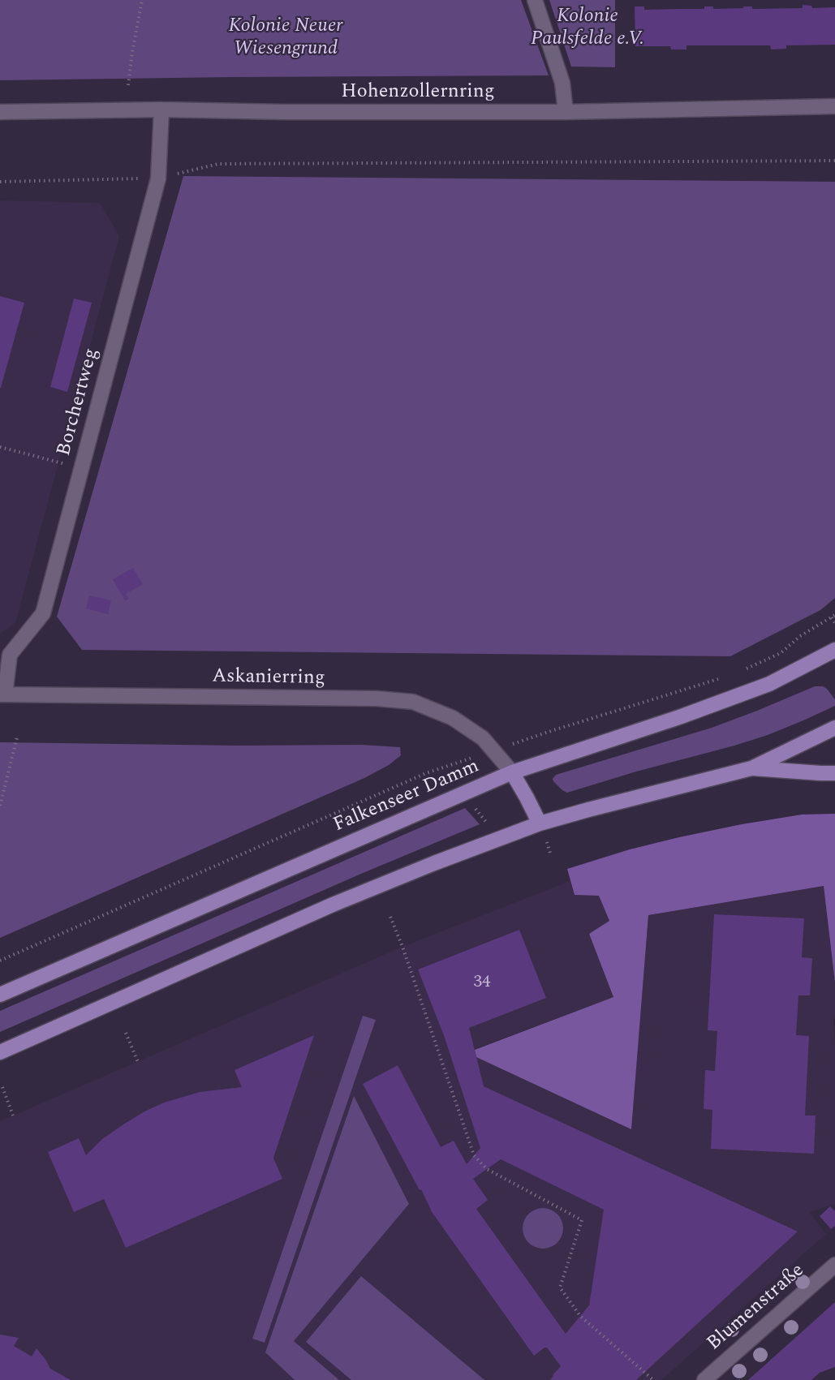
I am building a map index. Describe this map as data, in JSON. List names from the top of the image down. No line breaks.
{"streets":{"main road":["Falkenseer Damm"],"street":["Hohenzollernring","Borchertweg","Askanierring","Blumenstraße"]},"crossings":[["Hohenzollernring","Borchertweg"],["Borchertweg","Askanierring"],["Askanierring","Falkenseer Damm"]],"parks":["Kolonie Paulsfelde e.V.","Kolonie Neuer Wiesengrund"],"house_numbers":["34"]}
